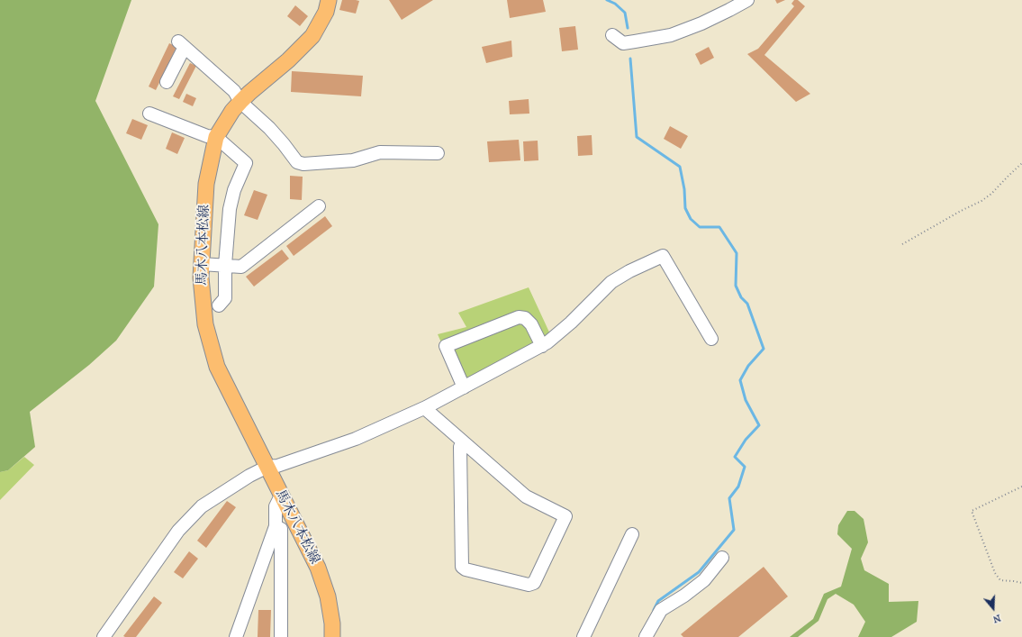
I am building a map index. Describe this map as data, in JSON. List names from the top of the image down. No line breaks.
{"streets":{"main road":["馬木八本松線"]},"north":"bottom"}
